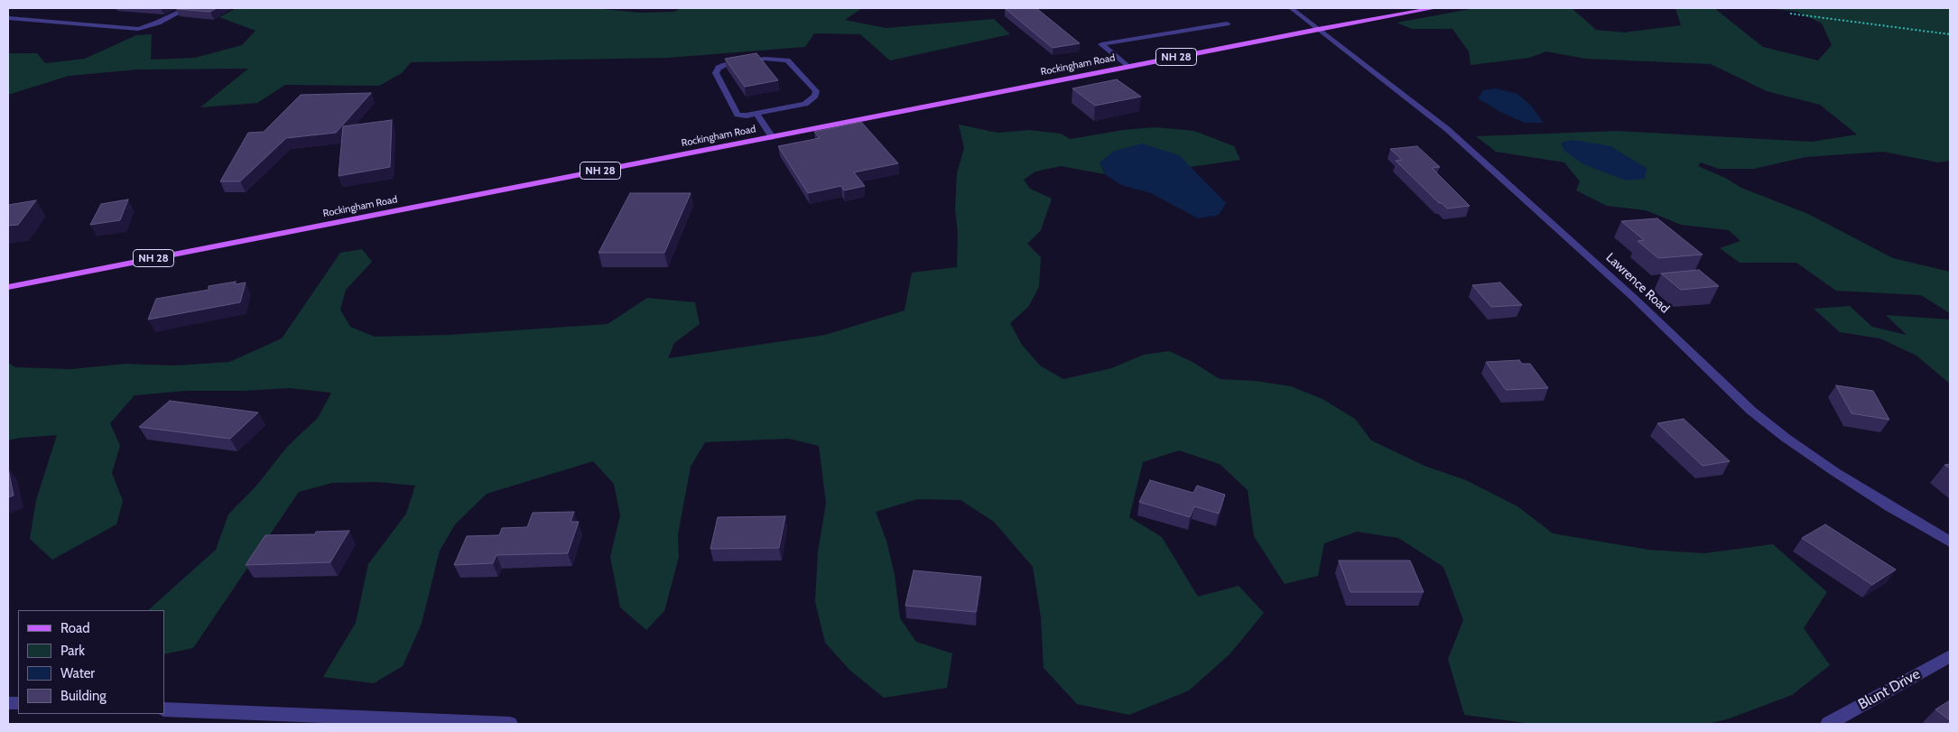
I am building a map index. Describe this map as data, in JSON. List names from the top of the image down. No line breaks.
{"streets":{"main road":["NH 28","Rockingham Road"],"street":["Lawrence Road","Blunt Drive"]},"crossings":[["Rockingham Road","Lawrence Road"]],"legend":["Road","Park","Water","Building"]}
